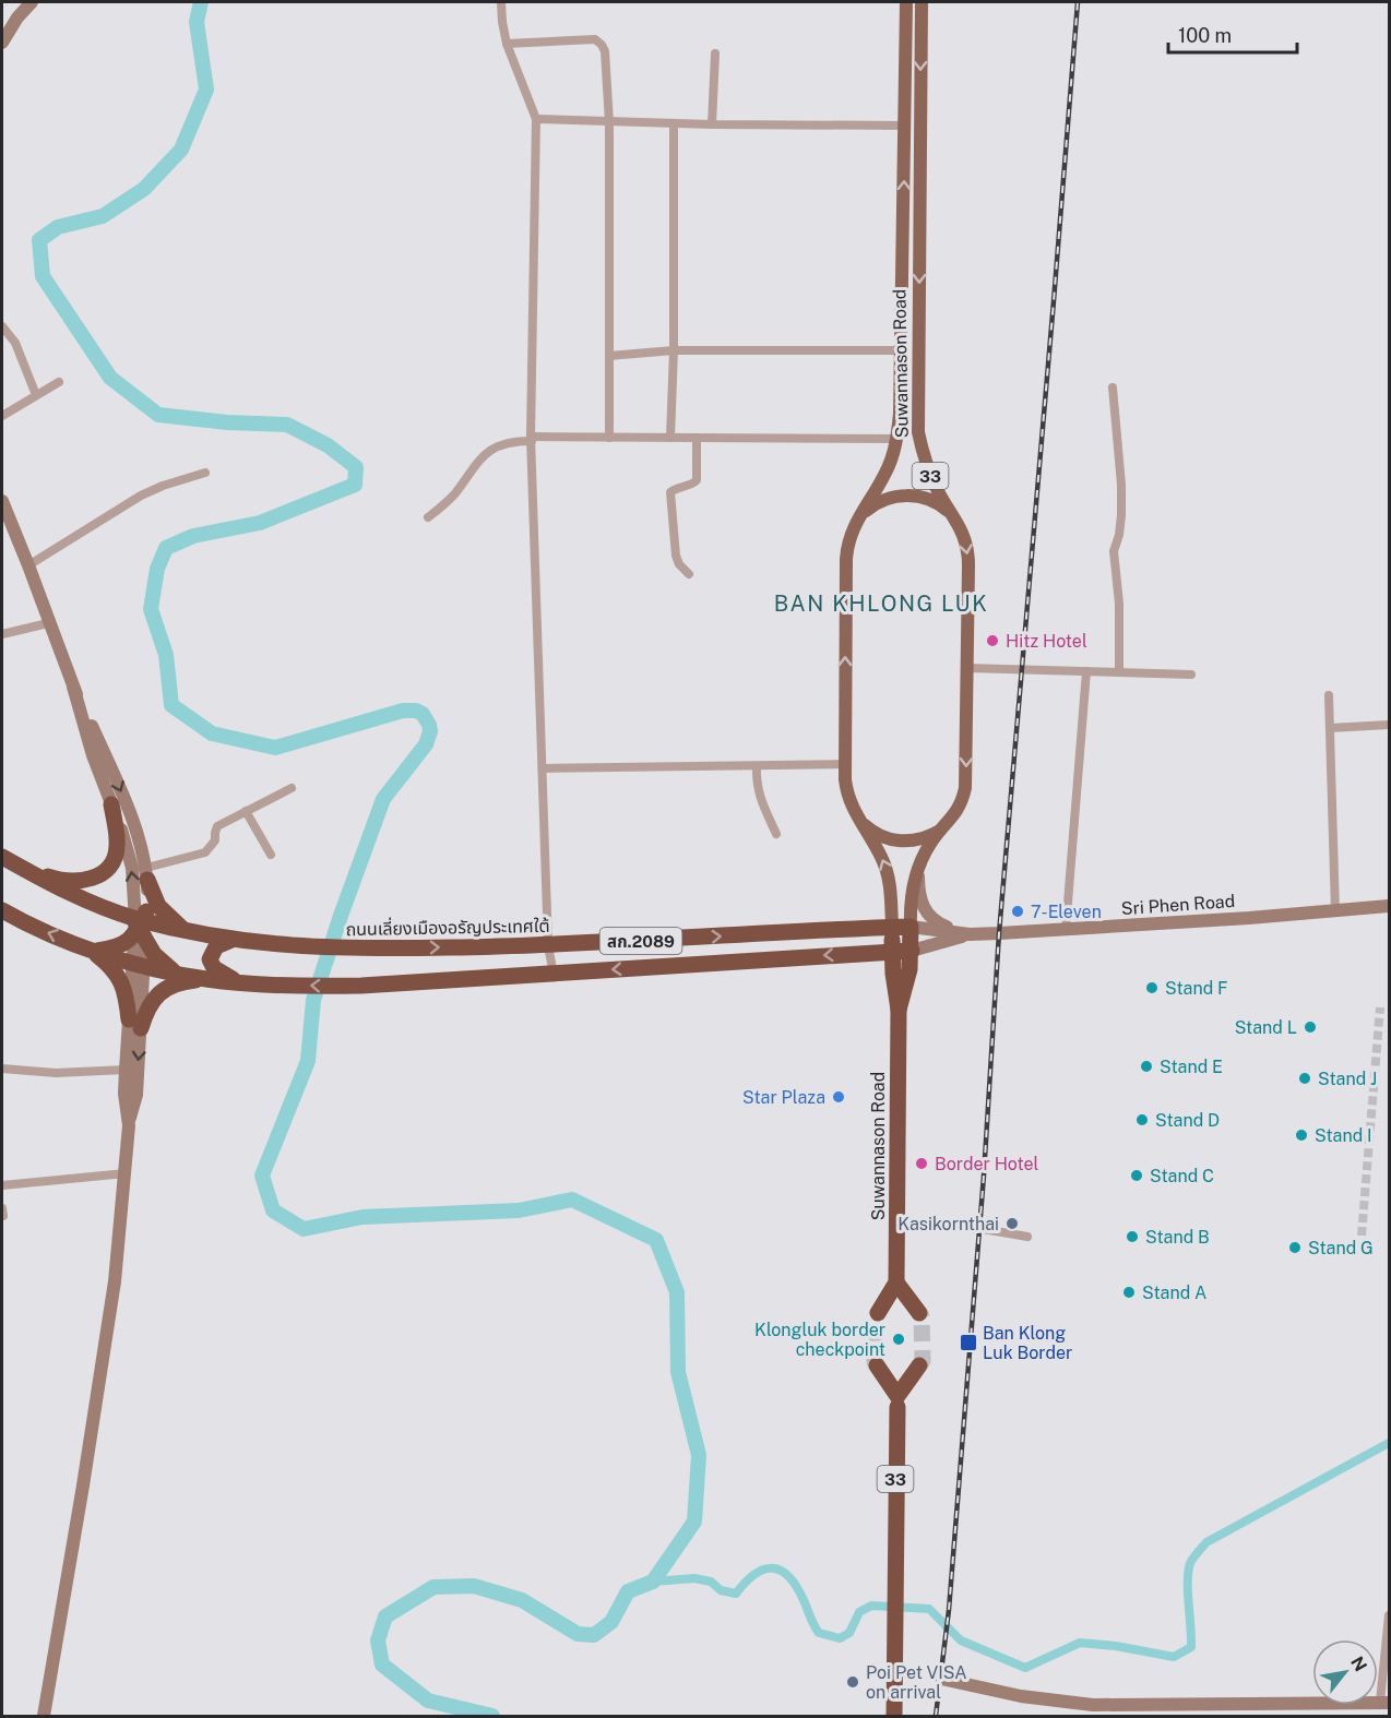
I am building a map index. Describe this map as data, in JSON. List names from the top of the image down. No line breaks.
{"streets":{"highway":["Suwannason Road","33","ถนนเลี่ยงเมืองอรัญประเทศใต้","สก.2089"],"main road":["Sri Phen Road"]},"crossings":[["Suwannason Road","Sri Phen Road"],["Suwannason Road","ถนนเลี่ยงเมืองอรัญประเทศใต้"],["Sri Phen Road","ถนนเลี่ยงเมืองอรัญประเทศใต้"]],"districts":["BAN KHLONG LUK"],"places":{"other":["Hitz Hotel","7-Eleven","Stand F","Stand L","Stand E","Stand J","Star Plaza","Stand D","Stand I","Border Hotel","Stand C","Kasikornthai","Stand B","Stand G","Stand A","Klongluk border checkpoint","Poi Pet VISA on arrival"],"transit":["Ban Klong Luk Border"]},"scale_bar":"100 m","north":"top right"}
